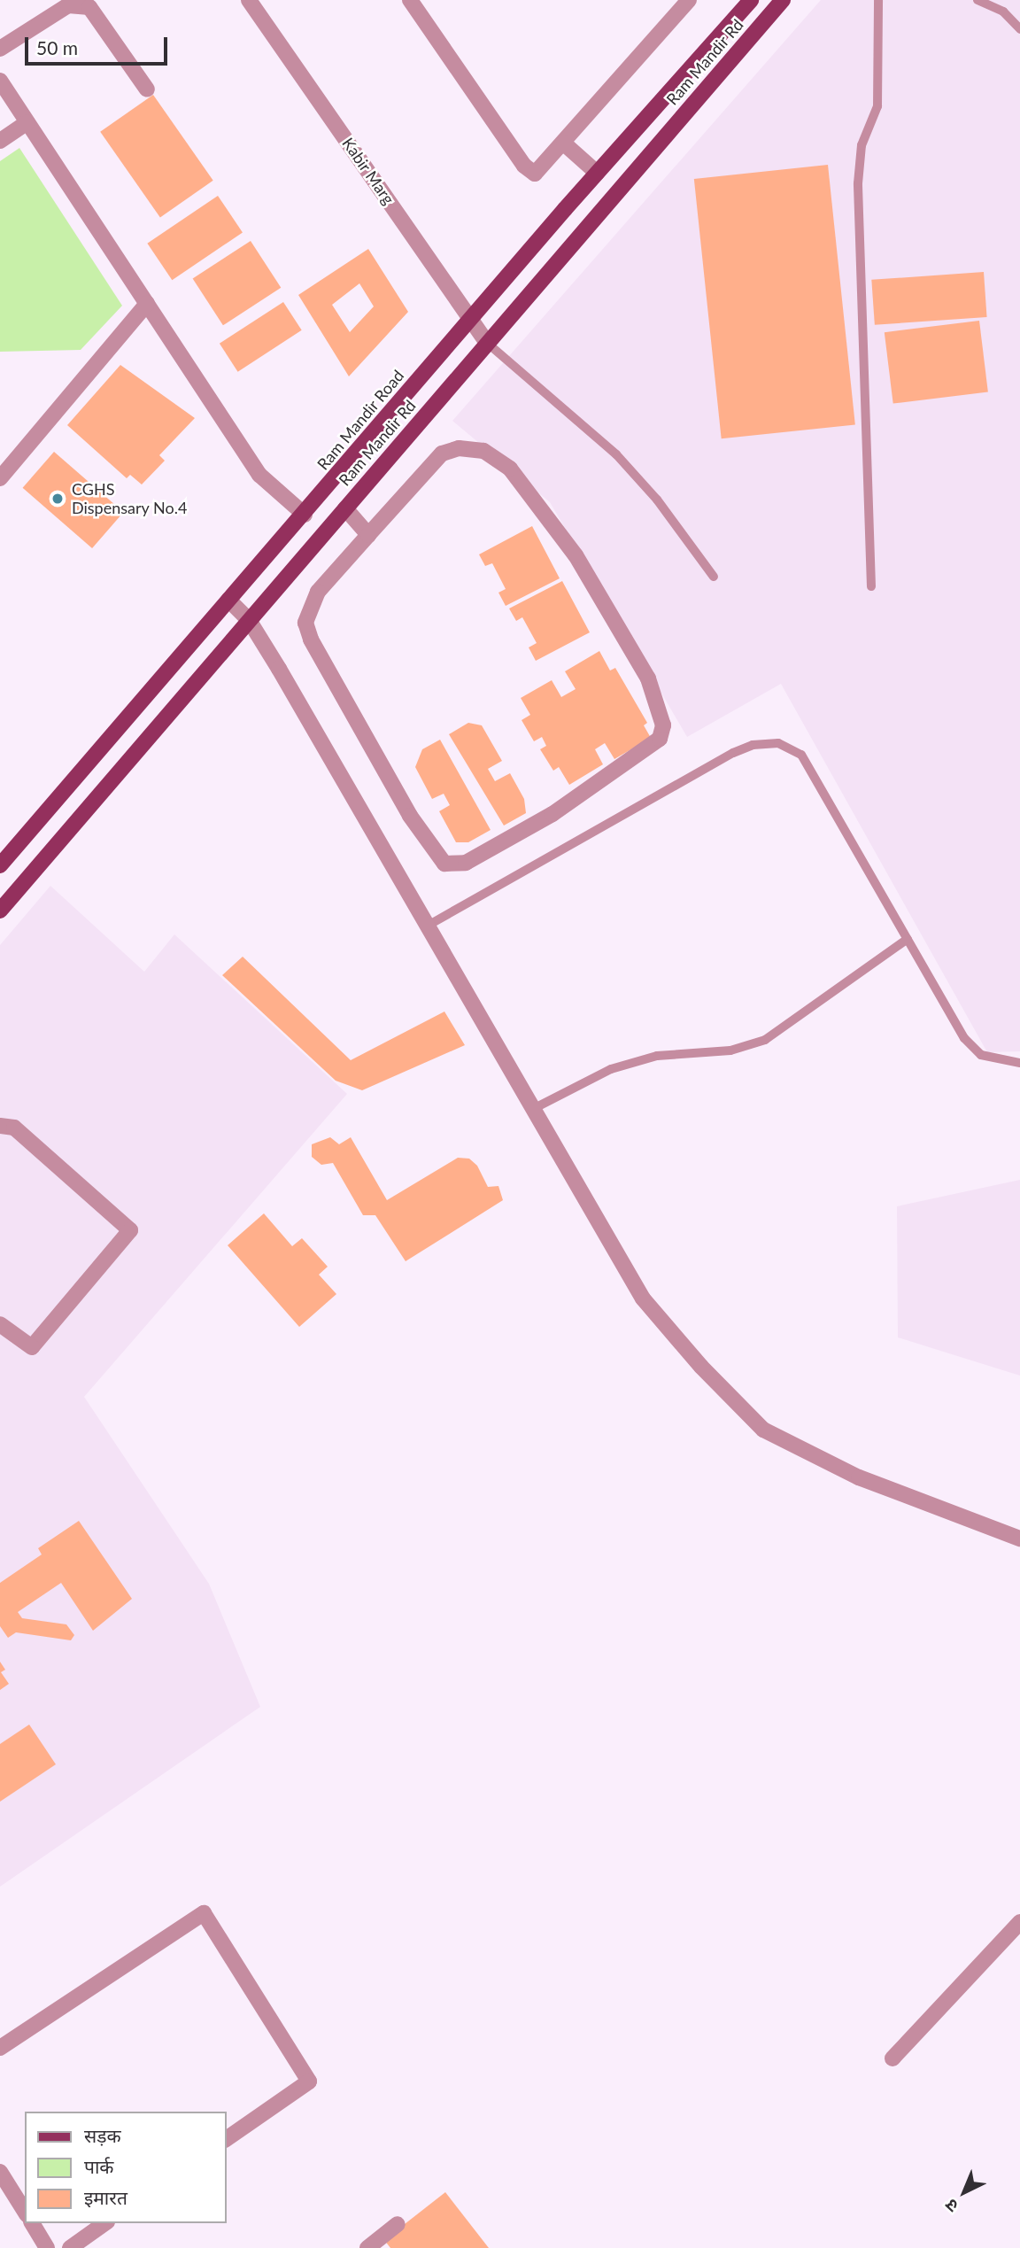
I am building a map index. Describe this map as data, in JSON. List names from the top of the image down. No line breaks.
{"streets":{"main road":["Ram Mandir Rd","Ram Mandir Road"],"street":["Kabir Marg"]},"crossings":[["Ram Mandir Rd","Kabir Marg"],["Kabir Marg","Ram Mandir Road"]],"places":["CGHS Dispensary No.4"],"legend":["सड़क","पार्क","इमारत"],"scale_bar":"50 m","north":"bottom left"}
